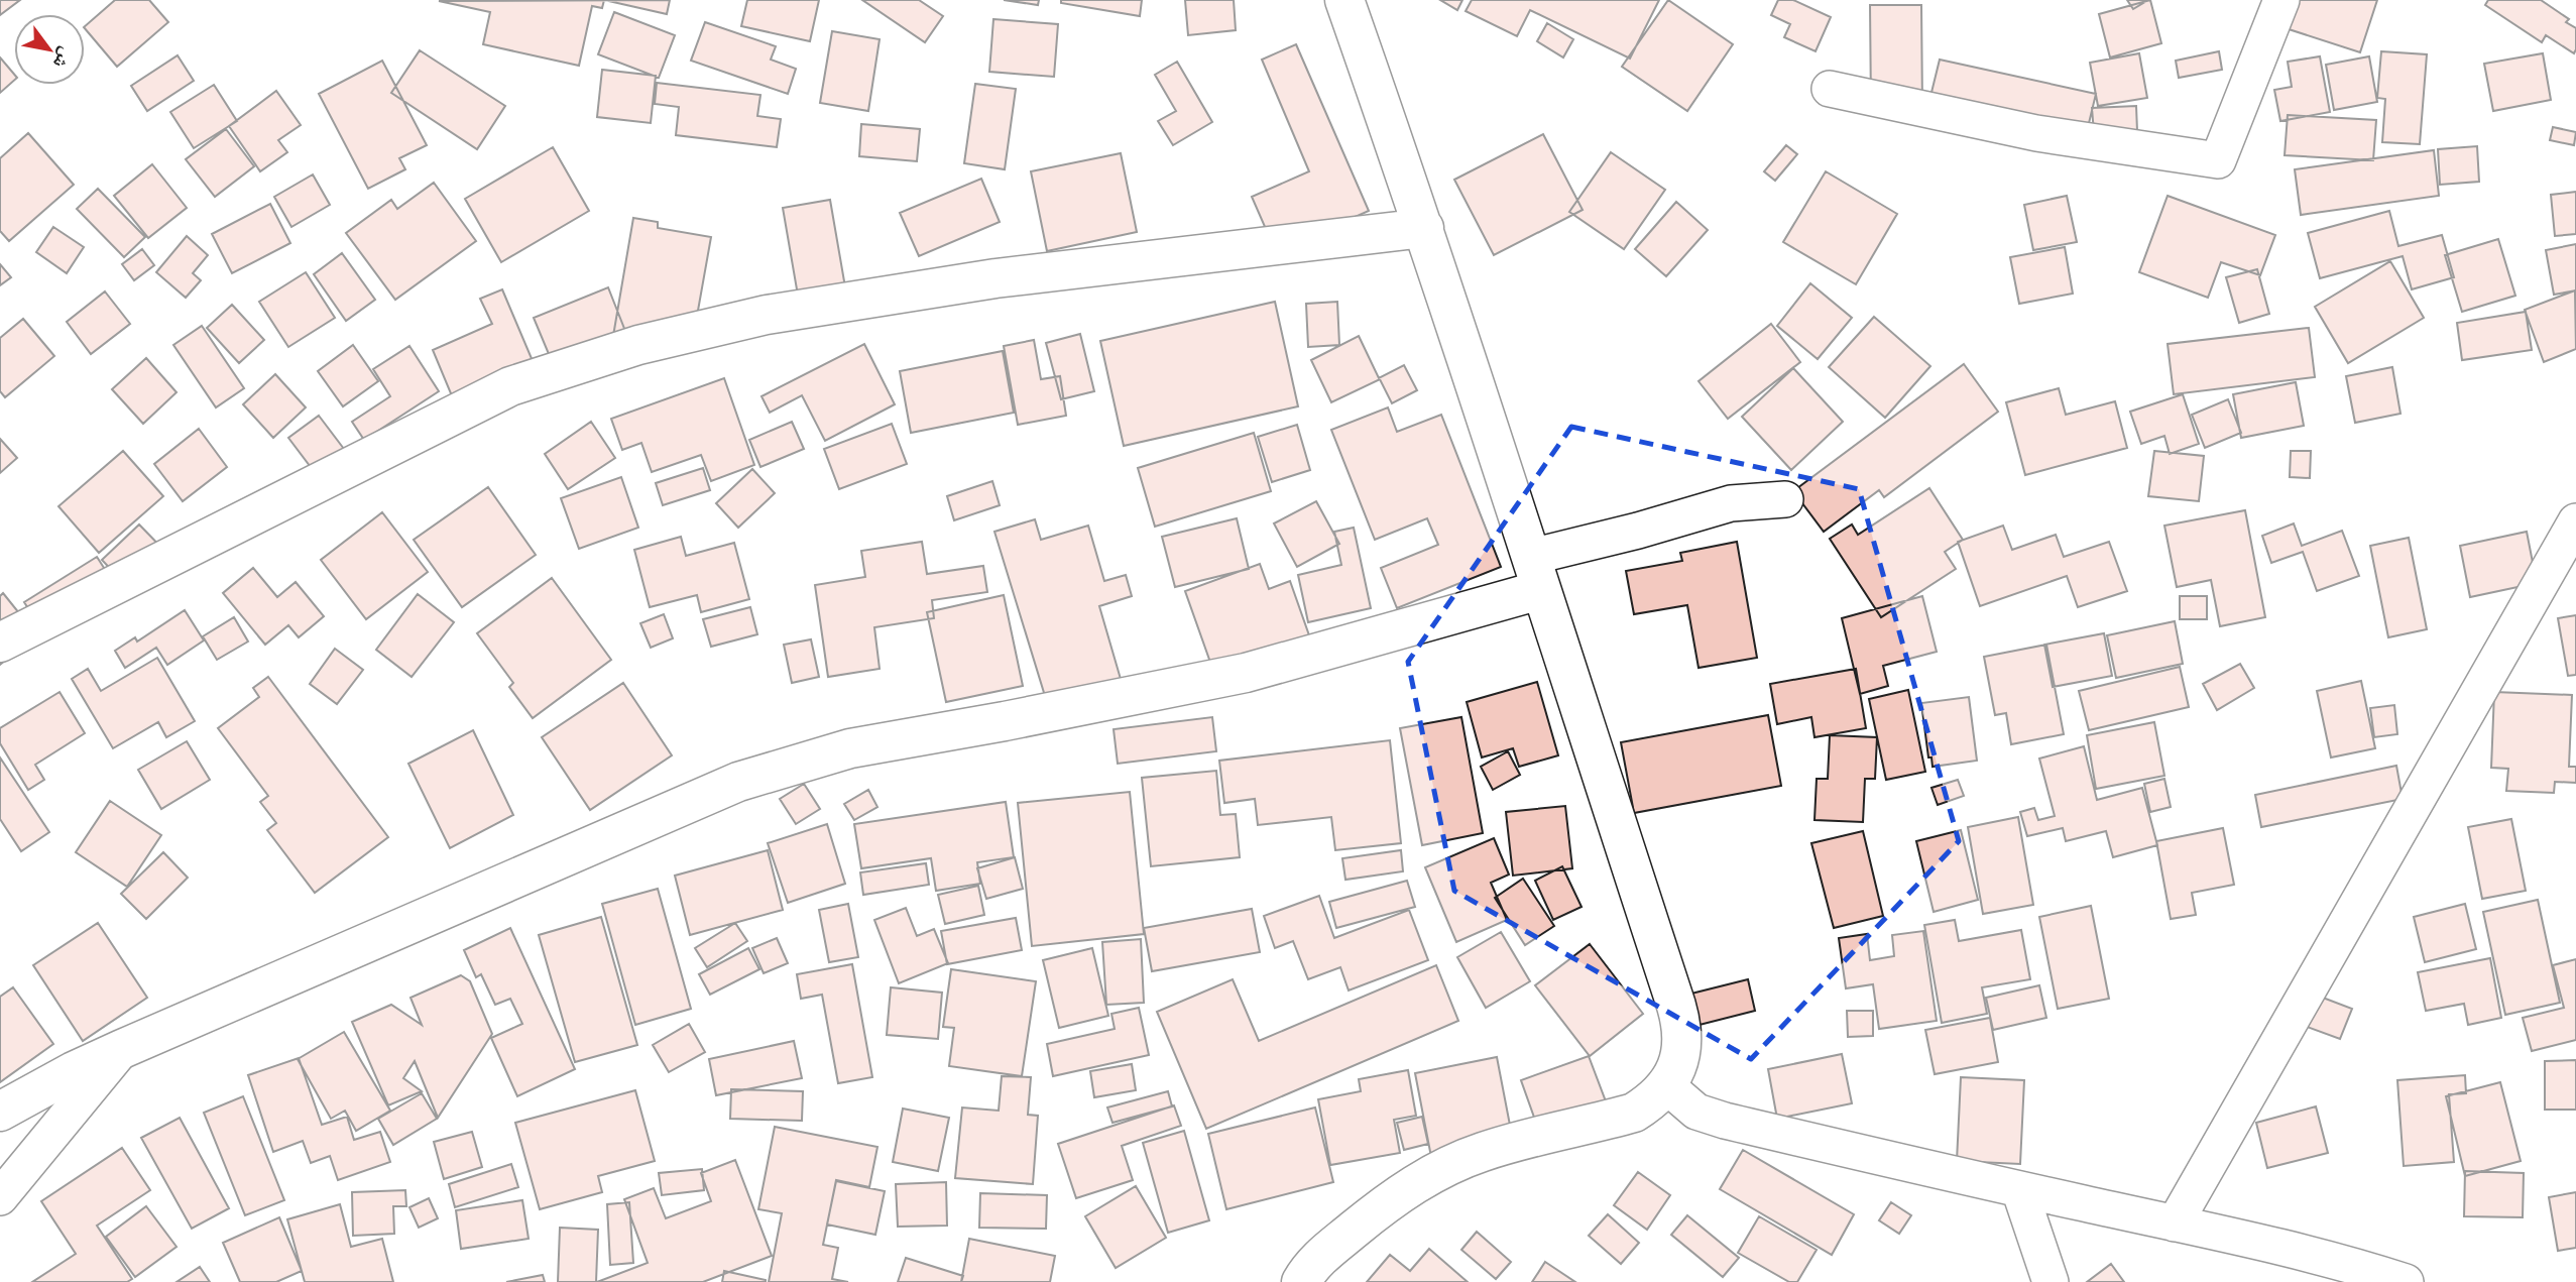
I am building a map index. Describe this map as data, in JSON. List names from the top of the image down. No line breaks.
{"north":"bottom right"}
